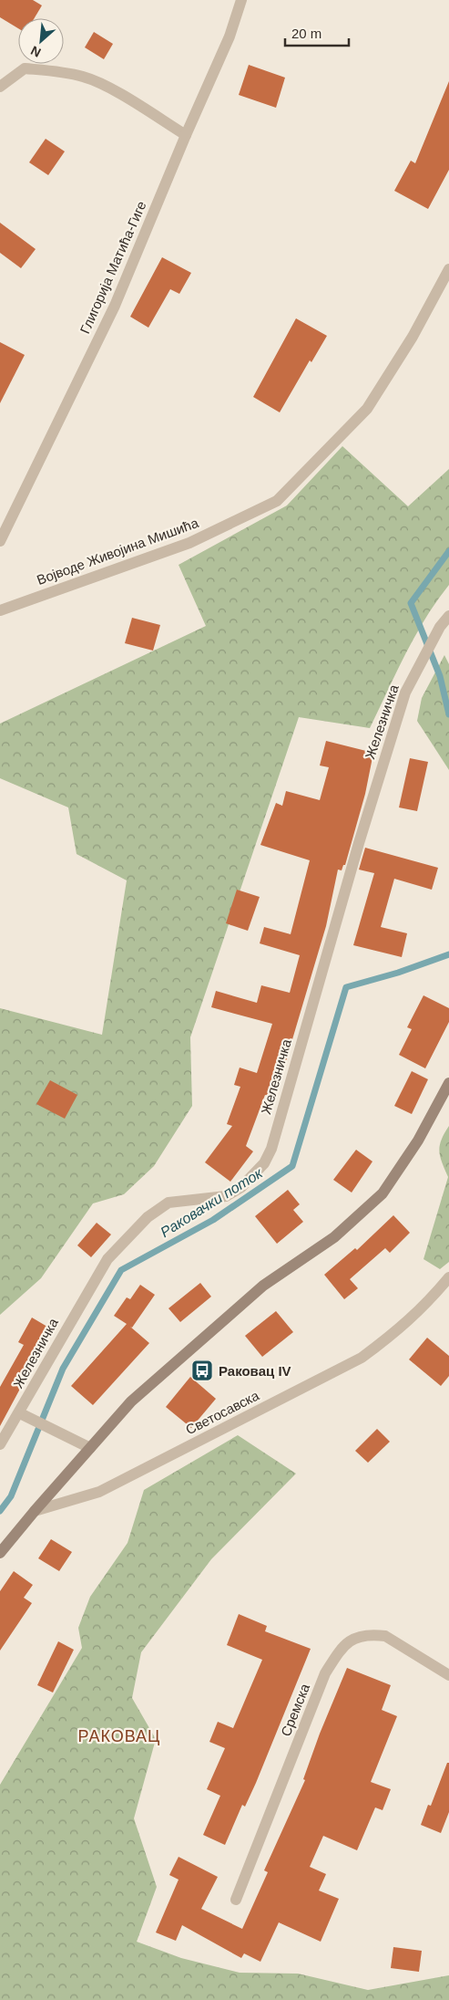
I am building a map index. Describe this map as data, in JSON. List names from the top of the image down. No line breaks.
{"streets":{"street":["Глигорија Матића-Гиге","Војводе Живојина Мишића","Железничка","Светосавска","Сремска"]},"districts":["РАКОВАЦ"],"water":["Раковачки поток"],"places":{"bus stop":["Раковац IV"]},"scale_bar":"20 m","north":"bottom left"}
